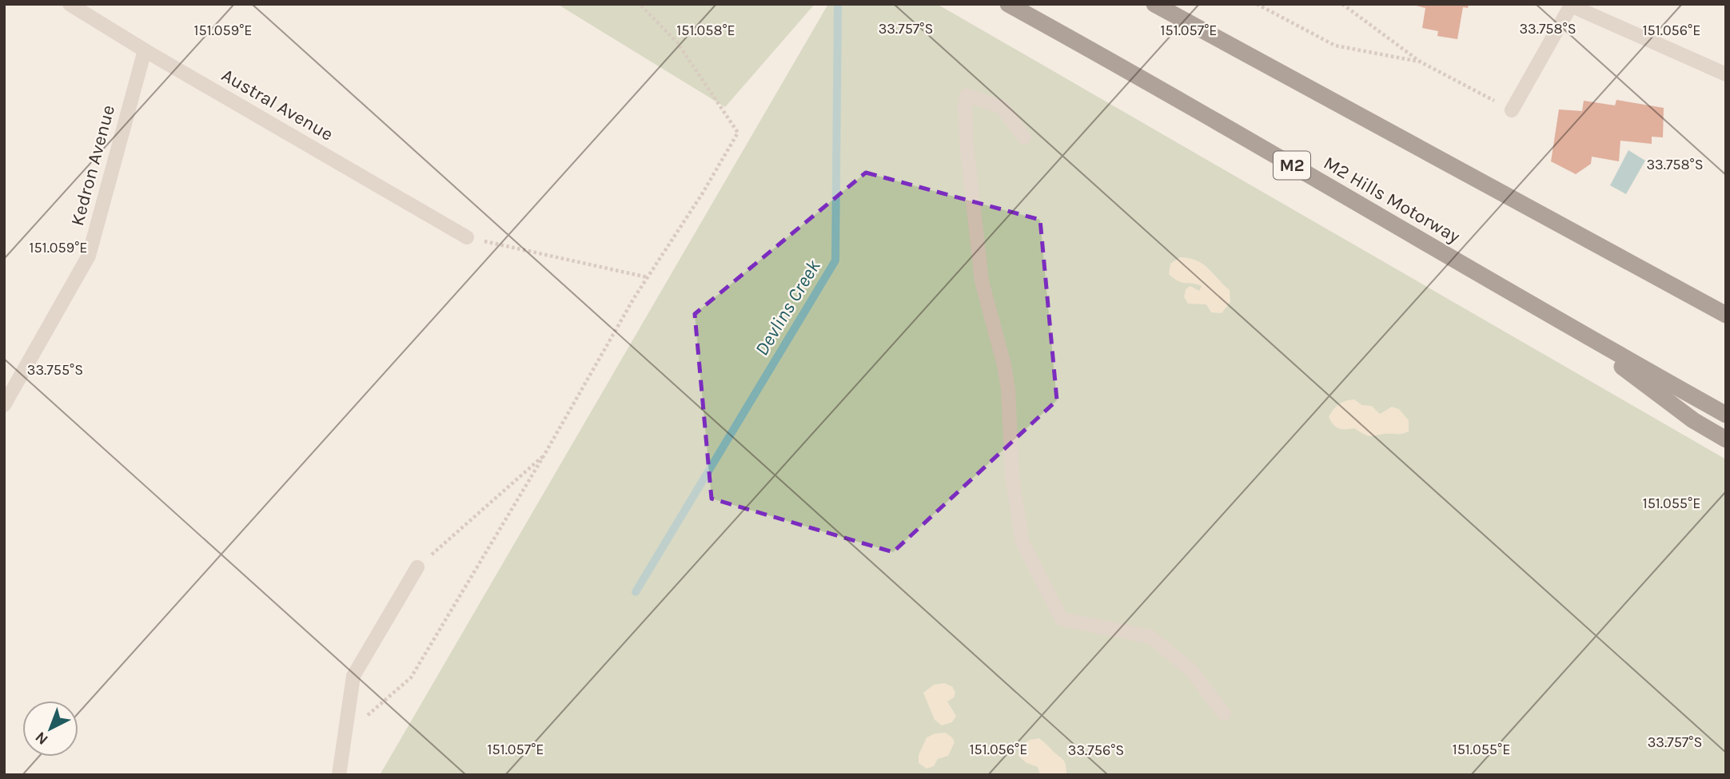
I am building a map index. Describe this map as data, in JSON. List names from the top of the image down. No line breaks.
{"streets":{"highway":["M2","M2 Hills Motorway"],"street":["Austral Avenue","Kedron Avenue"]},"crossings":[["Austral Avenue","Kedron Avenue"],["M2","M2 Hills Motorway"]],"water":["Devlins Creek"],"north":"bottom left","coordinates":["33.758°S","33.757°S","151.059°E","151.058°E","151.057°E","151.056°E","33.755°S","151.055°E","33.756°S"]}
